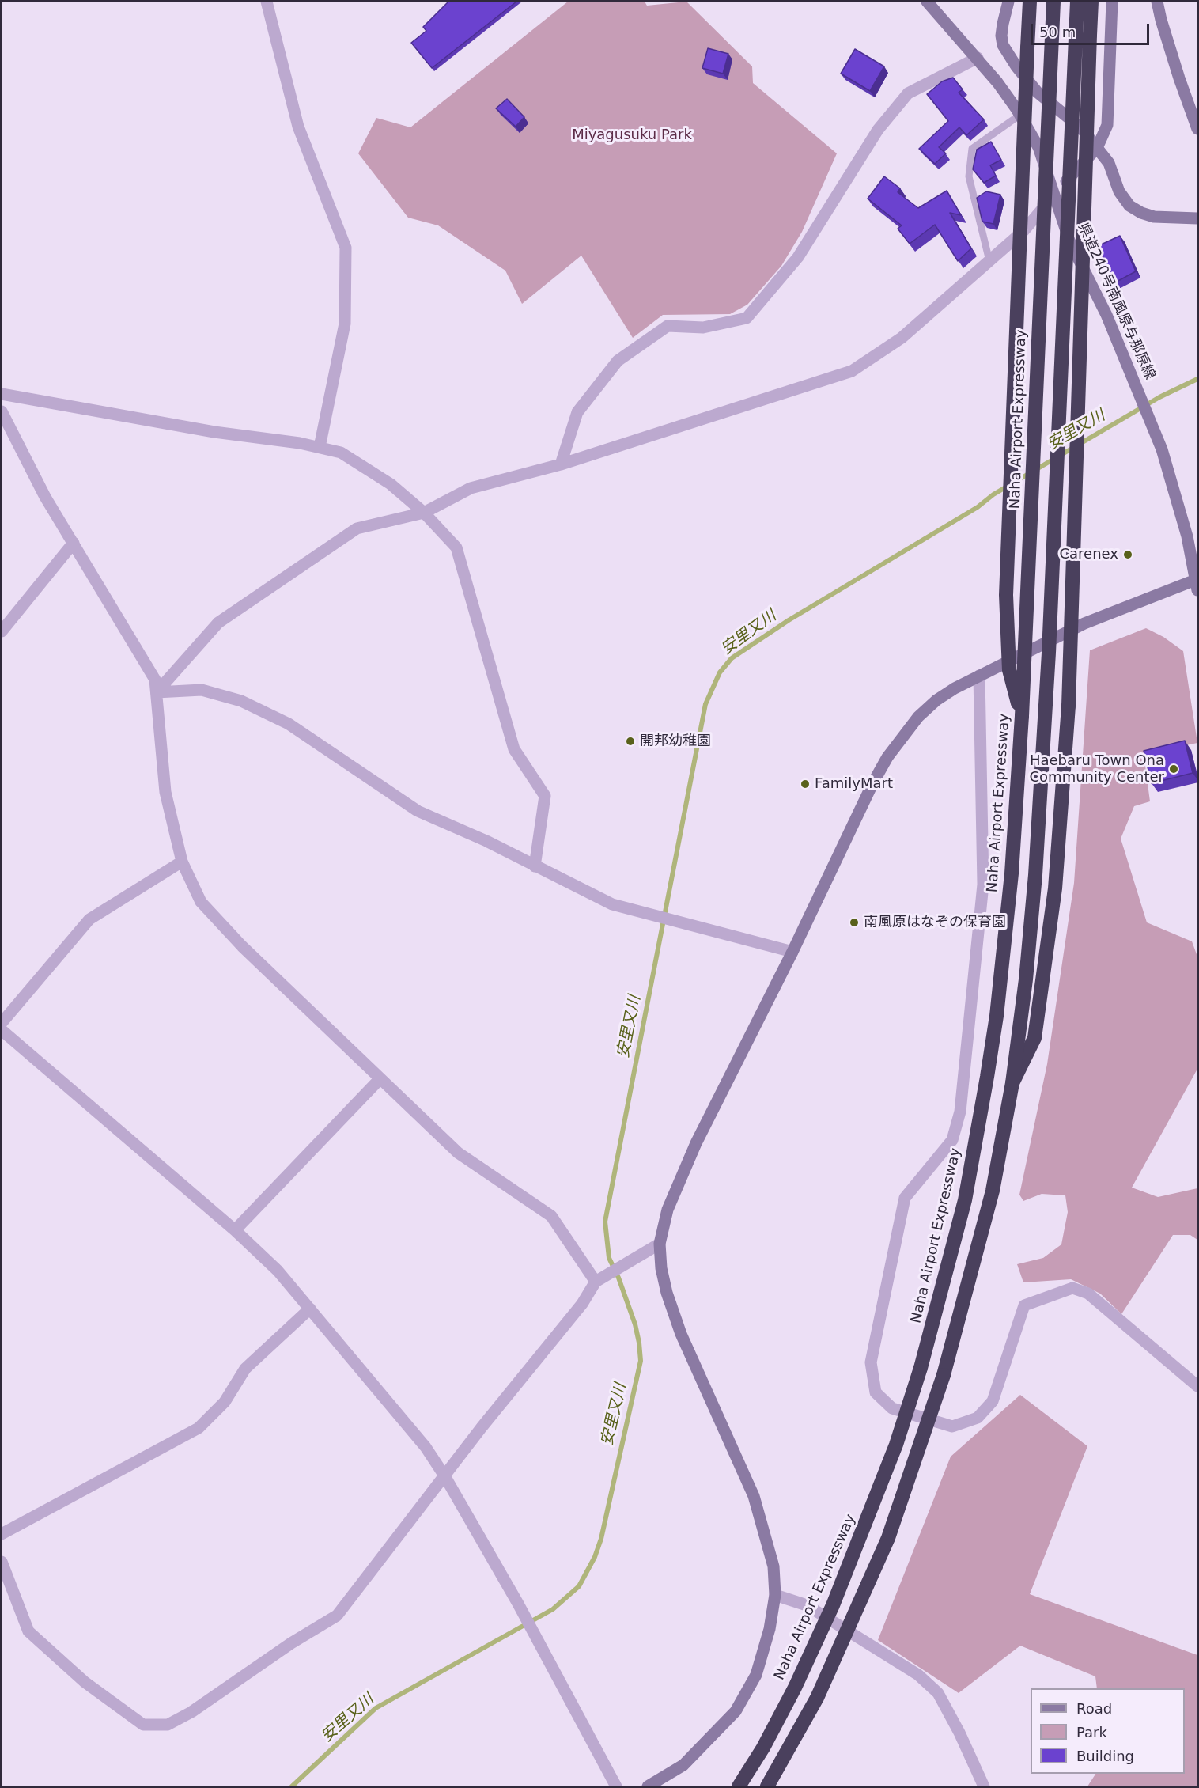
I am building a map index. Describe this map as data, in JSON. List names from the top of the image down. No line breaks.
{"streets":{"highway":["Naha Airport Expressway"],"street":["県道240号南風原与那原線"]},"water":["安里又川"],"parks":["Miyagusuku Park"],"places":["Carenex","開邦幼稚園","Haebaru Town Ona Community Center","FamilyMart","南風原はなぞの保育園"],"legend":["Road","Park","Building"],"scale_bar":"50 m"}
